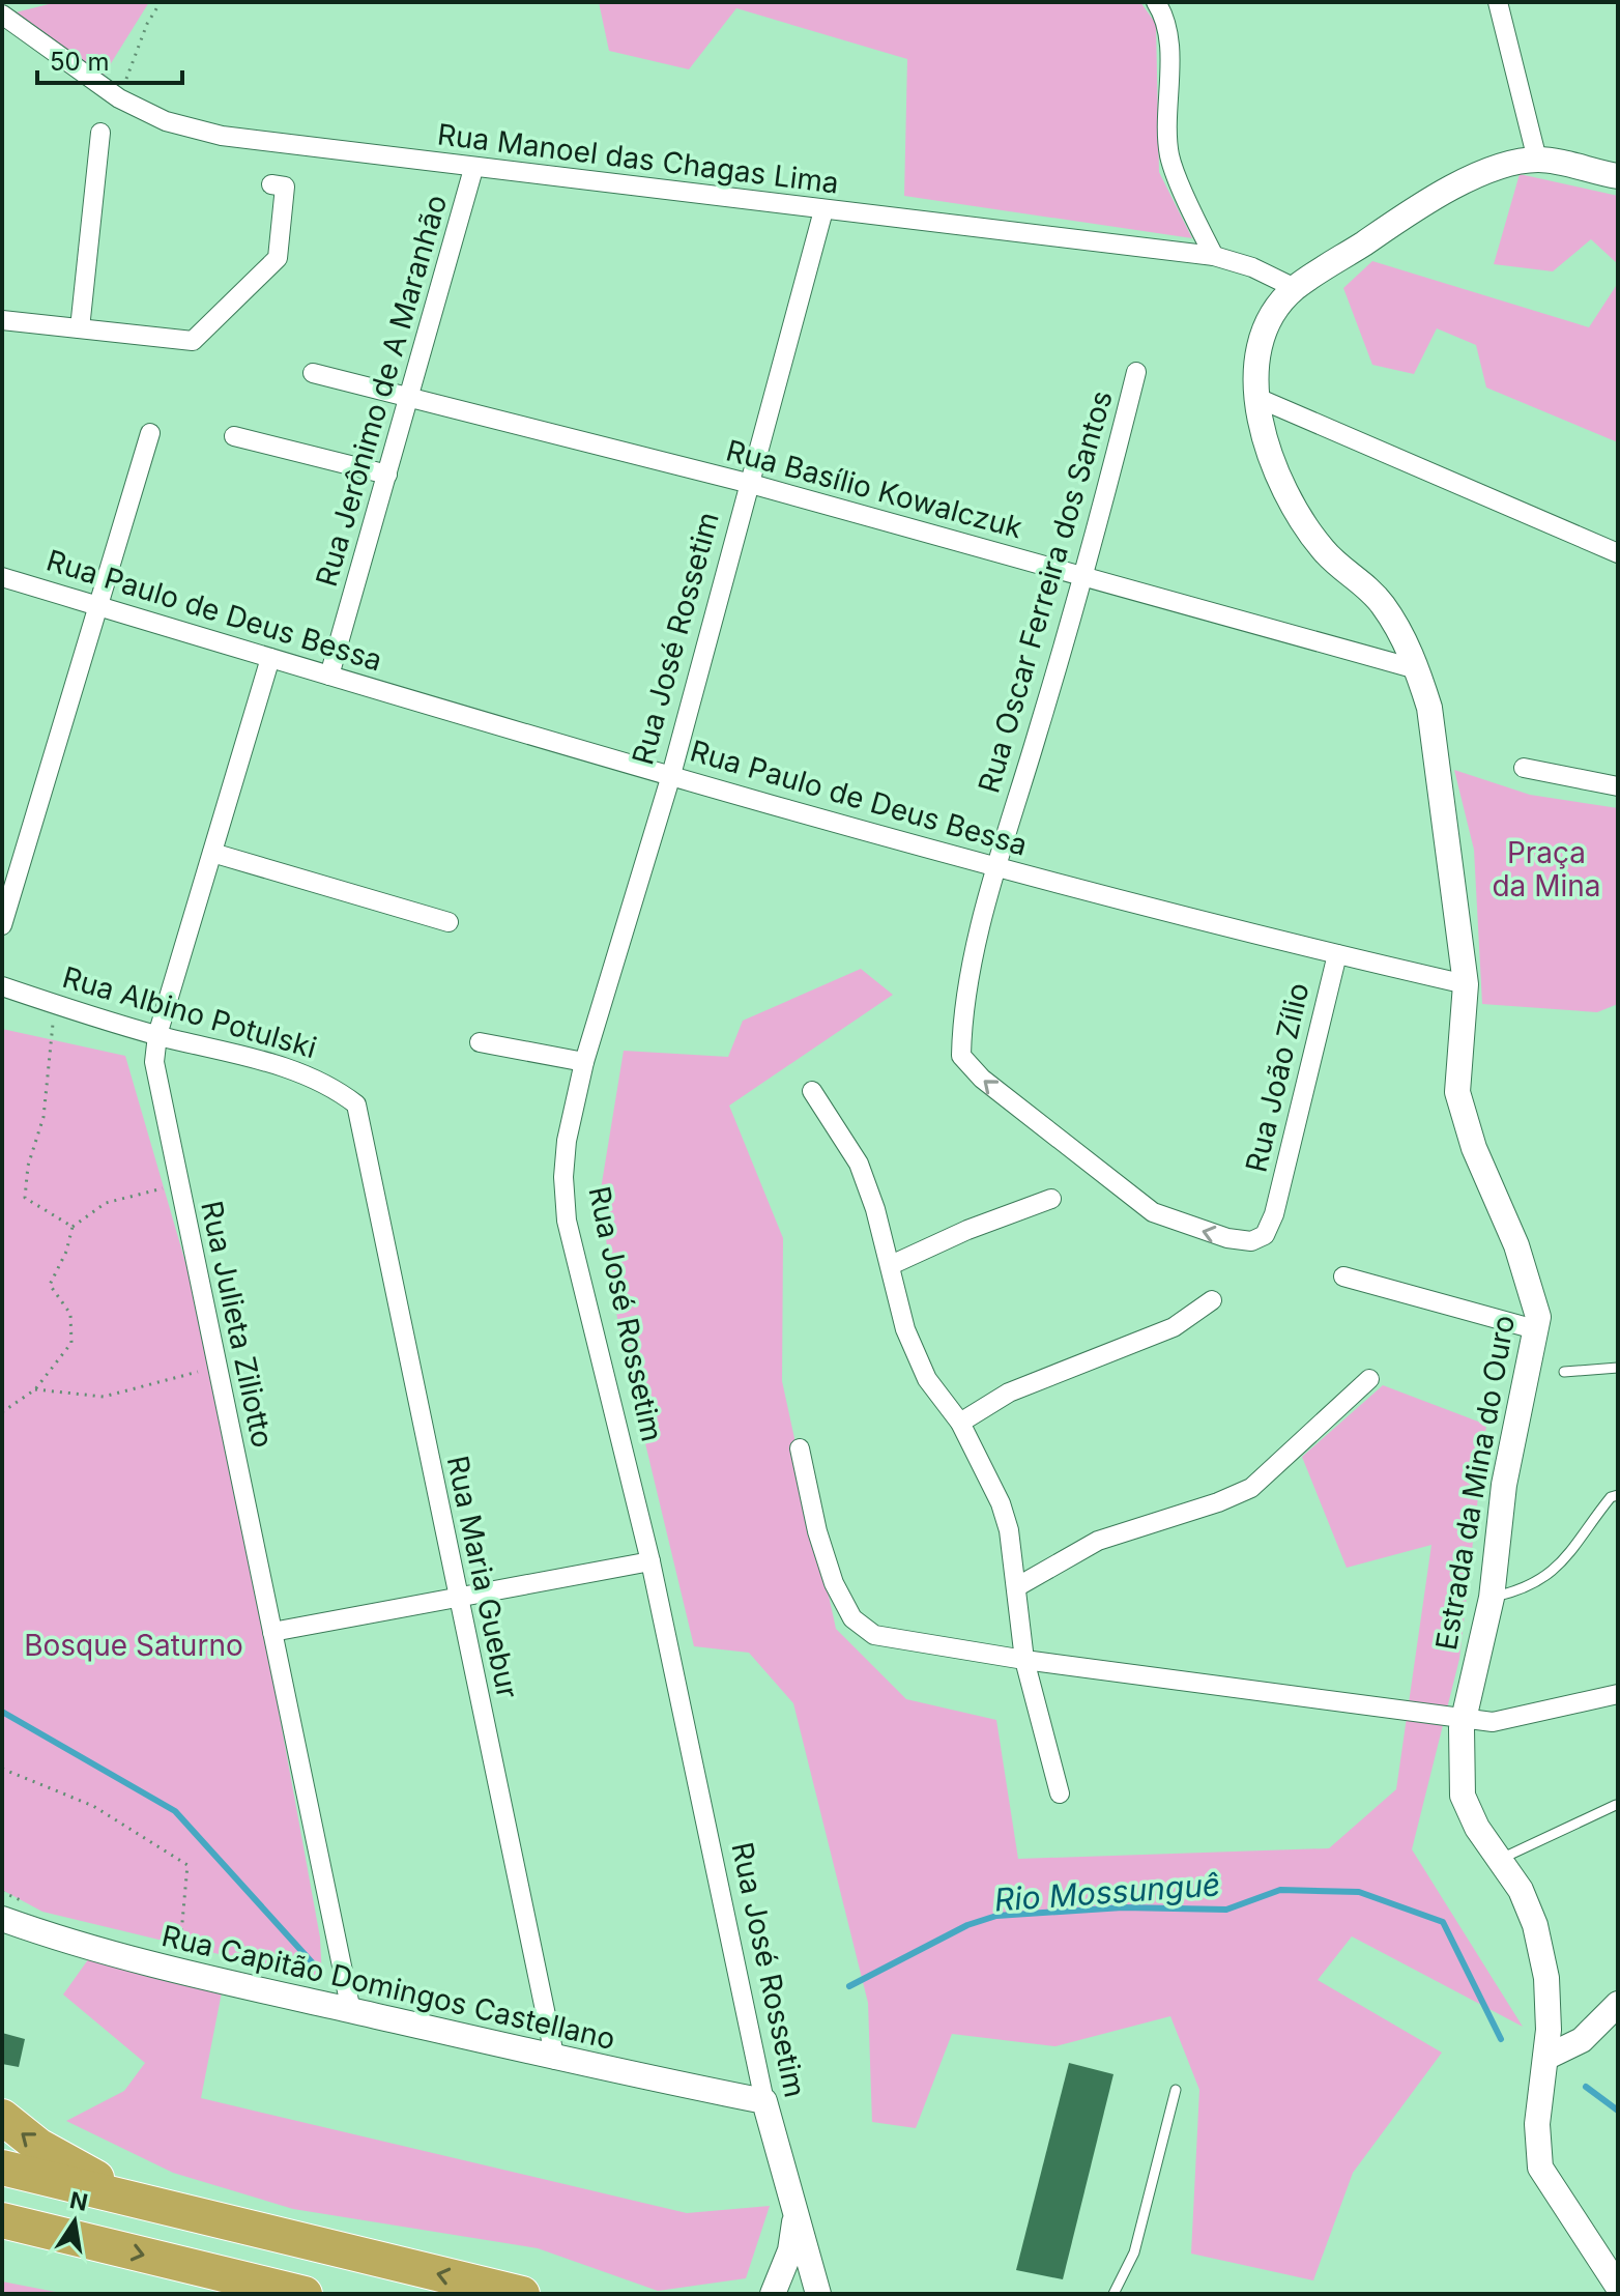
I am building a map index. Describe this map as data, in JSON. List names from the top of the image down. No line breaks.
{"streets":{"street":["Rua Manoel das Chagas Lima","Rua Jerônimo de A Maranhão","Rua Basílio Kowalczuk","Rua Oscar Ferreira dos Santos","Rua Paulo de Deus Bessa","Rua José Rossetim","Rua Albino Potulski","Rua João Zílio","Rua Julieta Ziliotto","Estrada da Mina do Ouro","Rua Maria Guebur","Rua Capitão Domingos Castellano"]},"crossings":[["Rua Manoel das Chagas Lima","Rua Jerônimo de A Maranhão"],["Rua Manoel das Chagas Lima","Rua José Rossetim"],["Rua Manoel das Chagas Lima","Estrada da Mina do Ouro"],["Rua Jerônimo de A Maranhão","Rua Basílio Kowalczuk"],["Rua Jerônimo de A Maranhão","Rua Paulo de Deus Bessa"],["Rua Basílio Kowalczuk","Rua Oscar Ferreira dos Santos"],["Rua Basílio Kowalczuk","Rua José Rossetim"],["Rua Basílio Kowalczuk","Estrada da Mina do Ouro"],["Rua Oscar Ferreira dos Santos","Rua Paulo de Deus Bessa"],["Rua Oscar Ferreira dos Santos","Rua João Zílio"],["Rua Paulo de Deus Bessa","Rua José Rossetim"],["Rua Paulo de Deus Bessa","Rua João Zílio"],["Rua Paulo de Deus Bessa","Rua Julieta Ziliotto"],["Rua Paulo de Deus Bessa","Estrada da Mina do Ouro"],["Rua José Rossetim","Rua Capitão Domingos Castellano"],["Rua Albino Potulski","Rua Julieta Ziliotto"],["Rua Albino Potulski","Rua Maria Guebur"],["Rua Julieta Ziliotto","Rua Capitão Domingos Castellano"],["Rua Maria Guebur","Rua Capitão Domingos Castellano"]],"water":["Rio Mossunguê"],"parks":["Praça da Mina","Bosque Saturno"],"scale_bar":"50 m","north":"top"}
